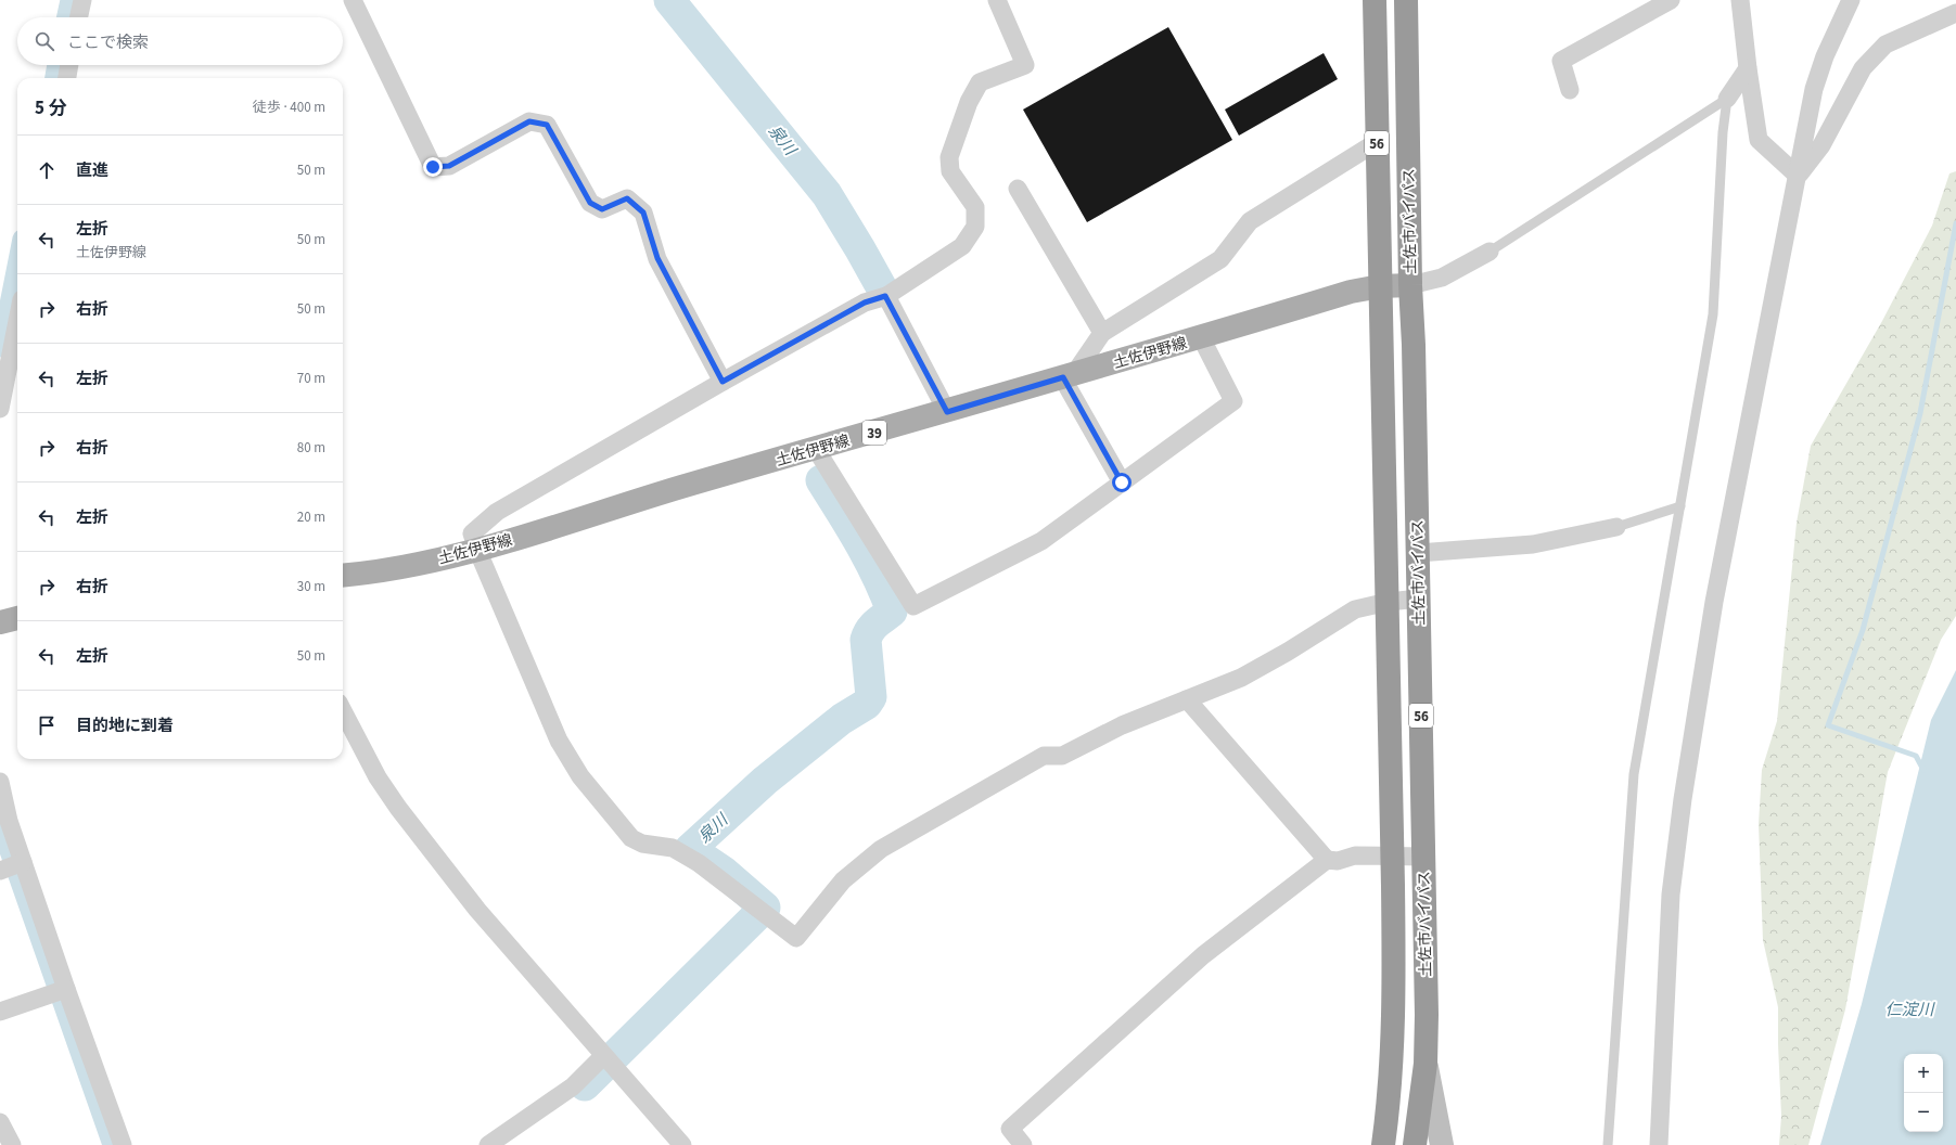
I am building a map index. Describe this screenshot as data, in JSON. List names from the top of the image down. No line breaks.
{"streets":{"highway":["56","土佐市バイパス"],"main road":["土佐伊野線","39"]},"crossings":[["土佐市バイパス","土佐伊野線"]],"water":["泉川","仁淀川"],"page":{"search":"ここで検索","heading":["5 分","徒歩 · 400 m"],"list":[["直進","50 m"],["左折","土佐伊野線","50 m"],["右折","50 m"],["左折","70 m"],["右折","80 m"],["左折","20 m"],["右折","30 m"],["左折","50 m"],"目的地に到着"],"map_buttons":["+","−"]}}
